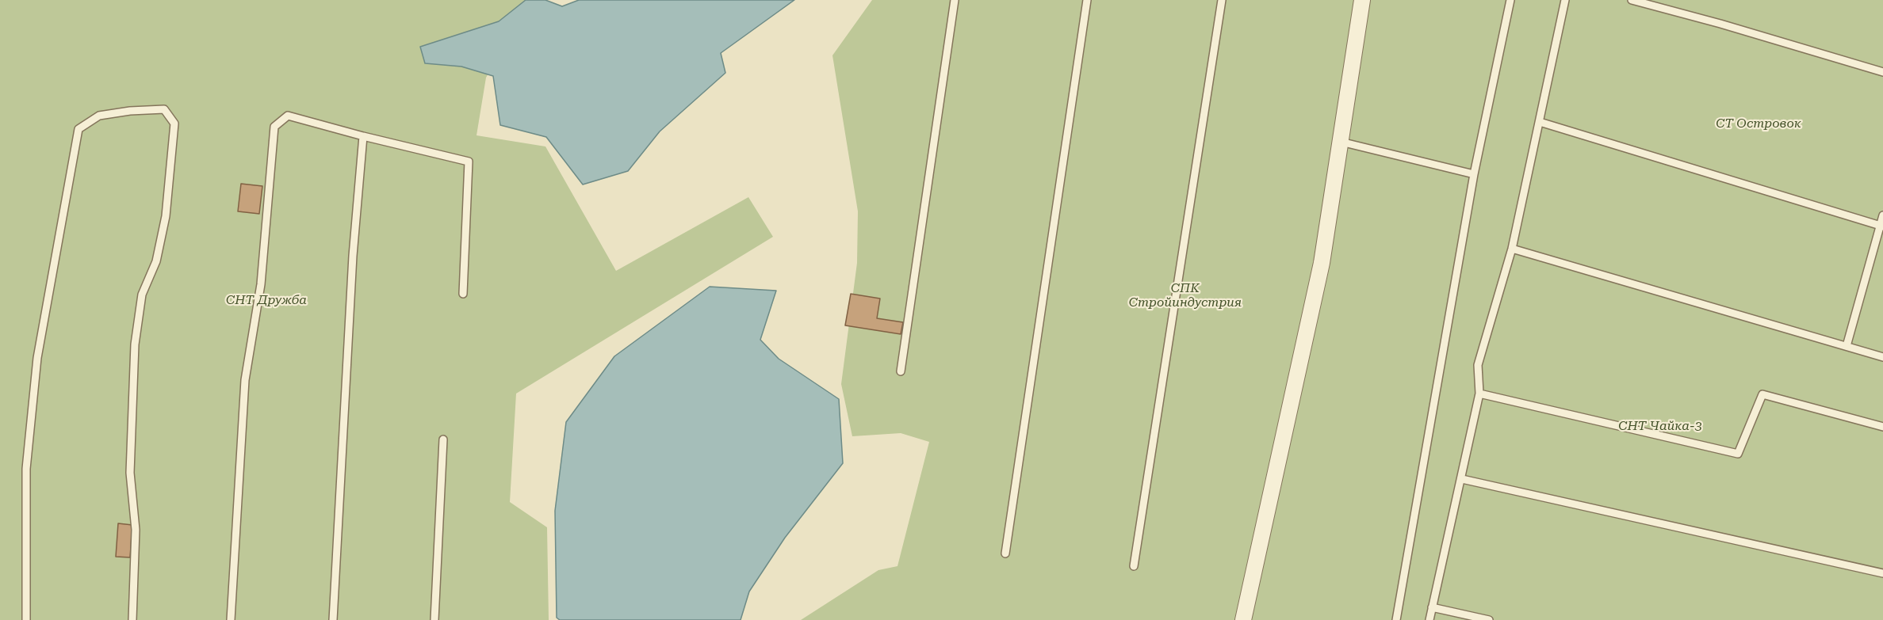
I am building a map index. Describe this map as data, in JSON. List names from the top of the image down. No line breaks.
{"parks":["СТ Островок","СПК Стройиндустрия","СНТ Дружба","СНТ Чайка-3"]}
